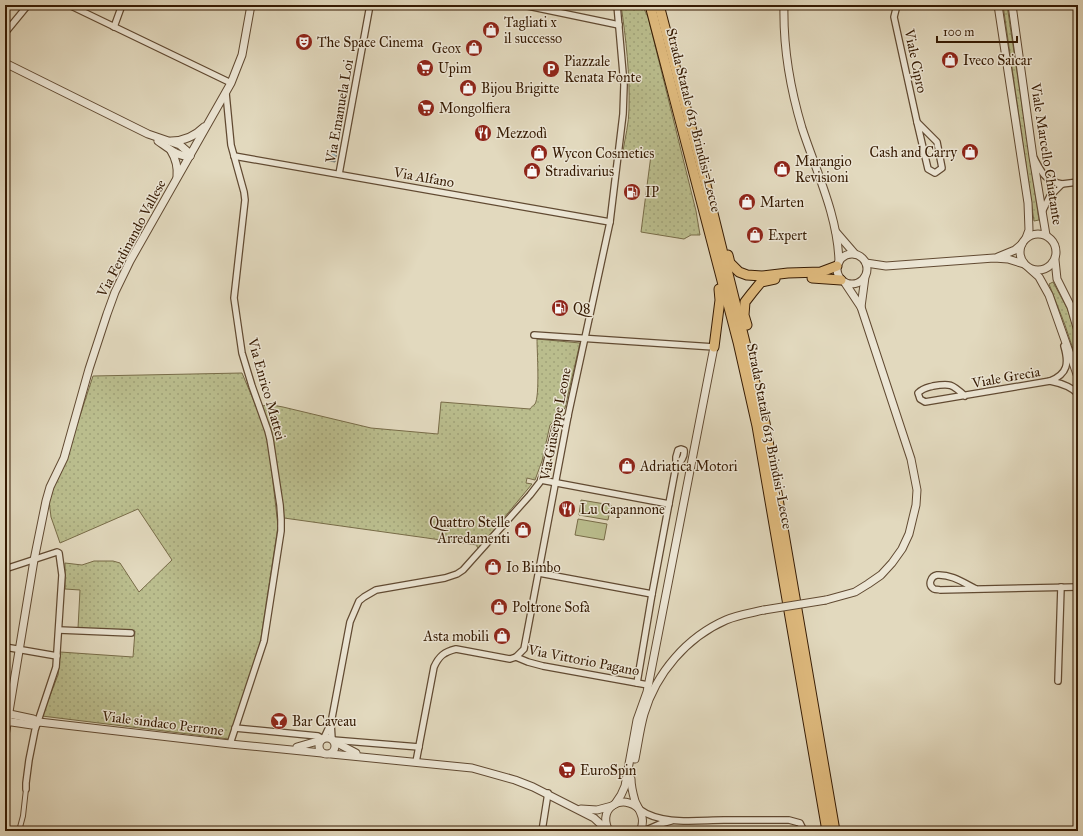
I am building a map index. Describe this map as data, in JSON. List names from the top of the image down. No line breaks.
{"streets":{"highway":["Strada Statale 613 Brindisi-Lecce"],"street":["Viale Cipro","Via Emanuela Loi","Viale Marcello Chiatante","Via Alfano","Via Ferdinando Vallese","Viale Grecia","Via Enrico Mattei","Via Giuseppe Leone","Via Vittorio Pagano","Viale sindaco Perrone"]},"crossings":[["Via Emanuela Loi","Via Alfano"],["Via Alfano","Via Enrico Mattei"],["Via Alfano","Via Giuseppe Leone"],["Via Ferdinando Vallese","Via Enrico Mattei"],["Via Ferdinando Vallese","Viale sindaco Perrone"],["Via Enrico Mattei","Viale sindaco Perrone"],["Via Giuseppe Leone","Via Vittorio Pagano"]],"places":{"shop":["Tagliati x il successo","Geox","Iveco Saicar","Bijou Brigitte","Cash and Carry","Wycon Cosmetics","Marangio Revisioni","Stradivarius","Marten","Expert","Adriatica Motori","Quattro Stelle Arredamenti","Io Bimbo","Poltrone Sofà","Asta mobili"],"theatre":["The Space Cinema"],"supermarket":["Upim","Mongolfiera","EuroSpin"],"parking":["Piazzale Renata Fonte"],"restaurant":["Mezzodì","Lu Capannone"],"fuel station":["IP","Q8"],"bar":["Bar Caveau"]},"scale_bar":"100 m"}
